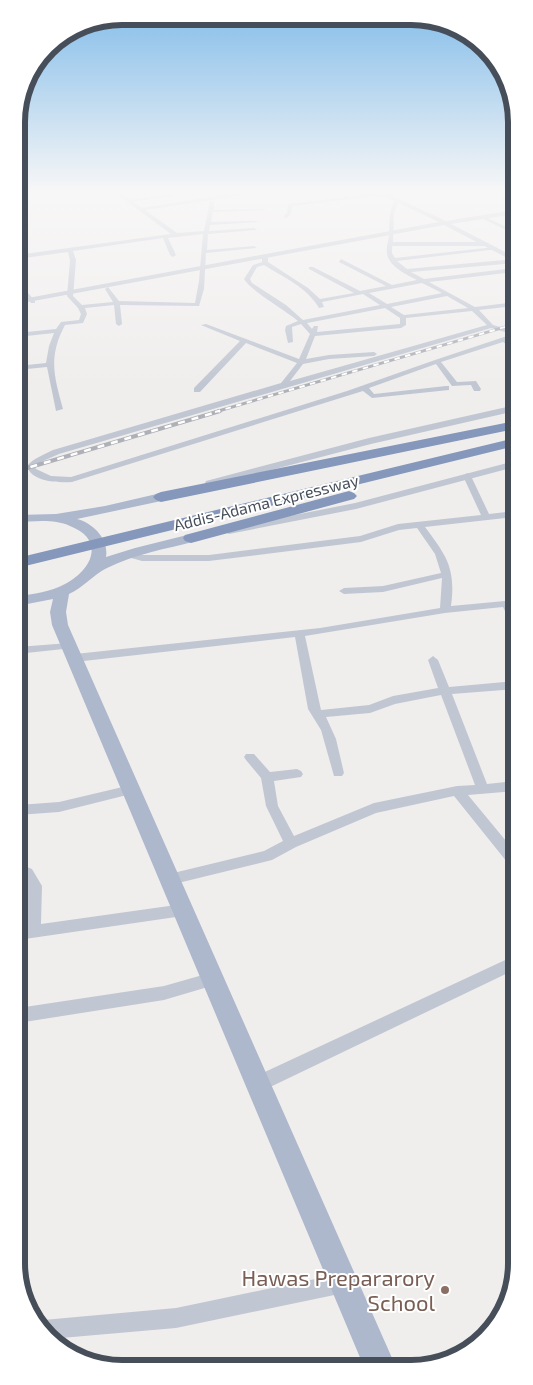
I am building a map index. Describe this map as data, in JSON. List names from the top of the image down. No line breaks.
{"streets":{"highway":["Addis-Adama Expressway"]},"places":["Hawas Prepararory School"]}
